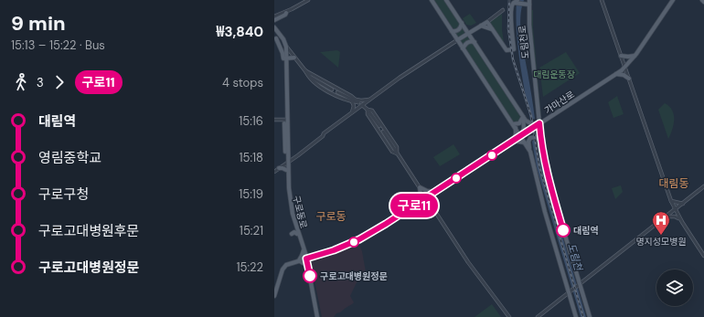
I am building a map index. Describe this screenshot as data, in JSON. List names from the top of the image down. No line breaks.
{"streets":{"main road":["도림천로","가마산로","구로동로"]},"crossings":[["도림천로","가마산로"],["가마산로","구로동로"]],"districts":["대림동","구로동"],"water":["도림천"],"parks":["대림운동장"],"places":{"other":["대림역","구로고대병원정문"],"hospital":["명지성모병원"]},"lines":["bus line 구로11"],"page":{"heading":["9 min","15:13 – 15:22 · Bus","₩3,840"],"on_map":"구로11","legs":["3","구로11","4 stops"],"list":[{"name":"대림역","value":"15:16"},{"name":"영림중학교","value":"15:18"},{"name":"구로구청","value":"15:19"},{"name":"구로고대병원후문","value":"15:21"},{"name":"구로고대병원정문","value":"15:22"}]}}
